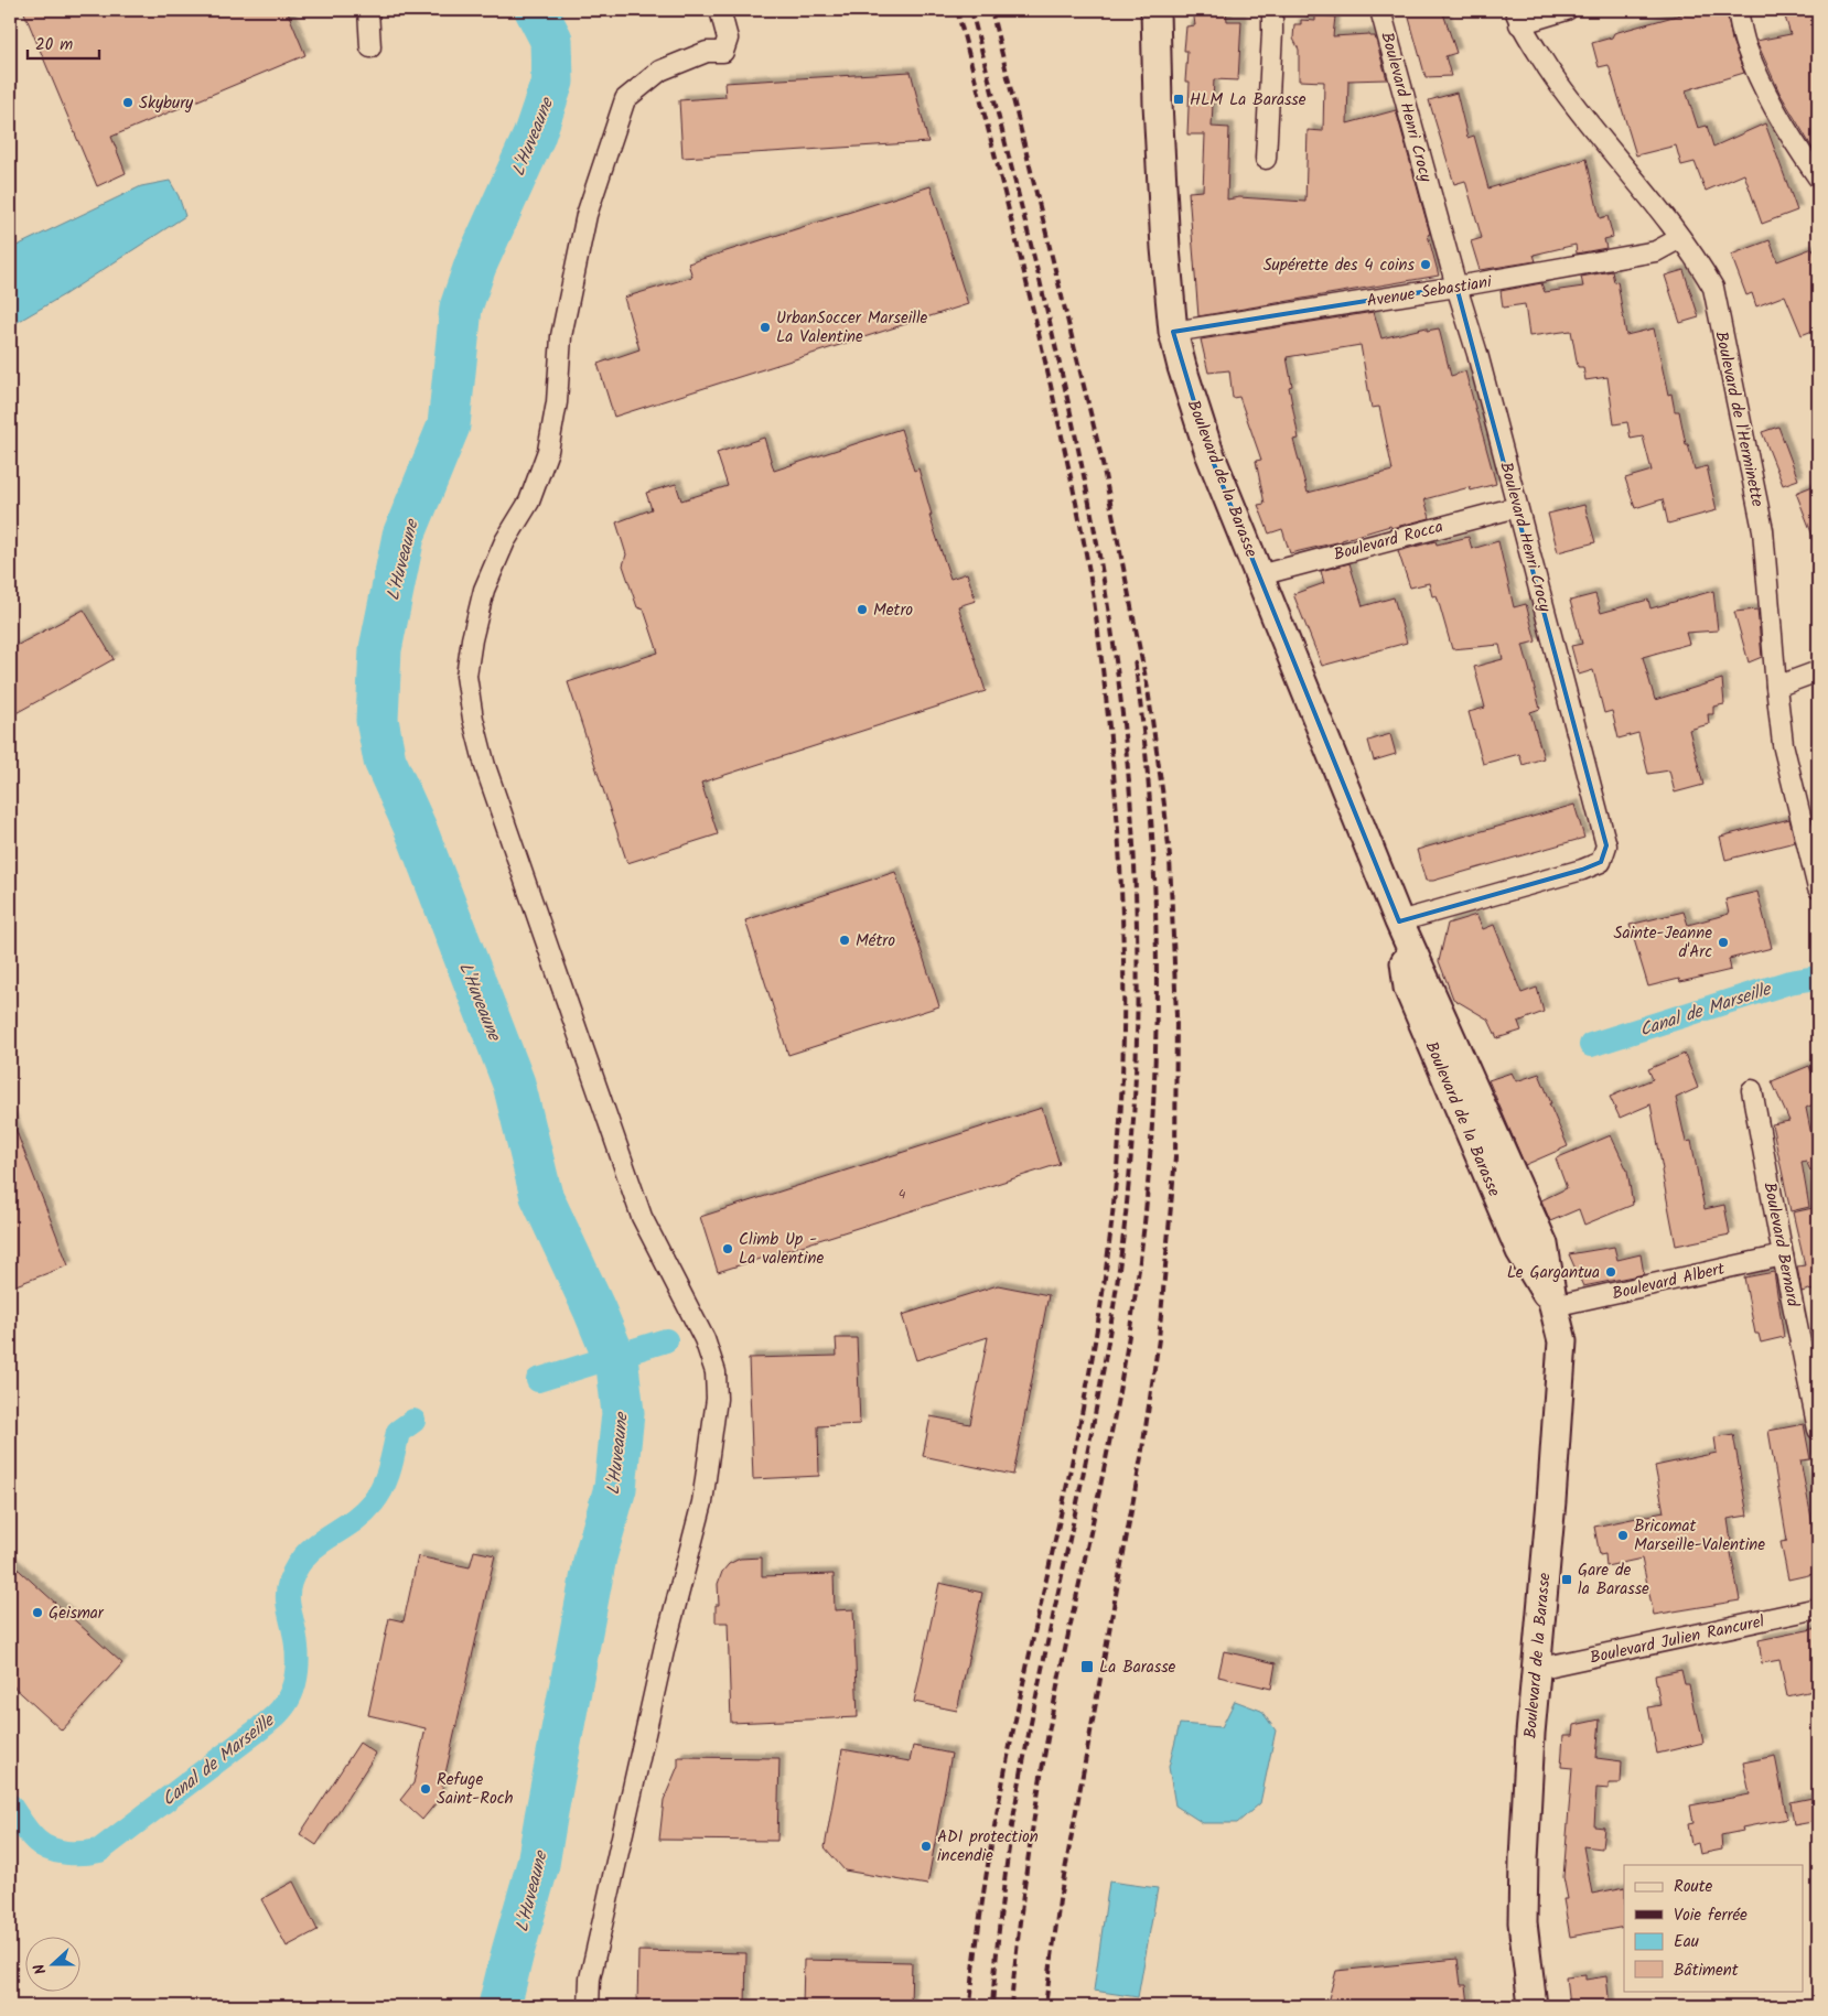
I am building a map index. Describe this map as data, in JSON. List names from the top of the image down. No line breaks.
{"streets":{"main road":["Boulevard de la Barasse"],"street":["Boulevard Henri Crocy","Avenue Sebastiani","Boulevard de l'Herminette","Boulevard Rocca","Boulevard Bernard","Boulevard Albert","Boulevard Julien Rancurel"]},"crossings":[["Boulevard Henri Crocy","Avenue Sebastiani"],["Boulevard Henri Crocy","Boulevard de la Barasse"],["Boulevard Henri Crocy","Boulevard Rocca"],["Avenue Sebastiani","Boulevard de l'Herminette"],["Avenue Sebastiani","Boulevard de la Barasse"],["Boulevard de la Barasse","Boulevard Rocca"],["Boulevard de la Barasse","Boulevard Albert"],["Boulevard de la Barasse","Boulevard Julien Rancurel"],["Boulevard Bernard","Boulevard Albert"]],"water":["L'Huveaune","Canal de Marseille"],"places":{"transit":["HLM La Barasse","Gare de la Barasse","La Barasse"],"other":["Skybury","Supérette des 4 coins","UrbanSoccer Marseille La Valentine","Metro","Métro","Sainte-Jeanne d'Arc","Climb Up - La valentine","Le Gargantua","Bricomat Marseille-Valentine","Geismar","Refuge Saint-Roch","ADI protection incendie"]},"house_numbers":["4"],"legend":["Route","Voie ferrée","Eau","Bâtiment"],"scale_bar":"20 m","north":"left"}
